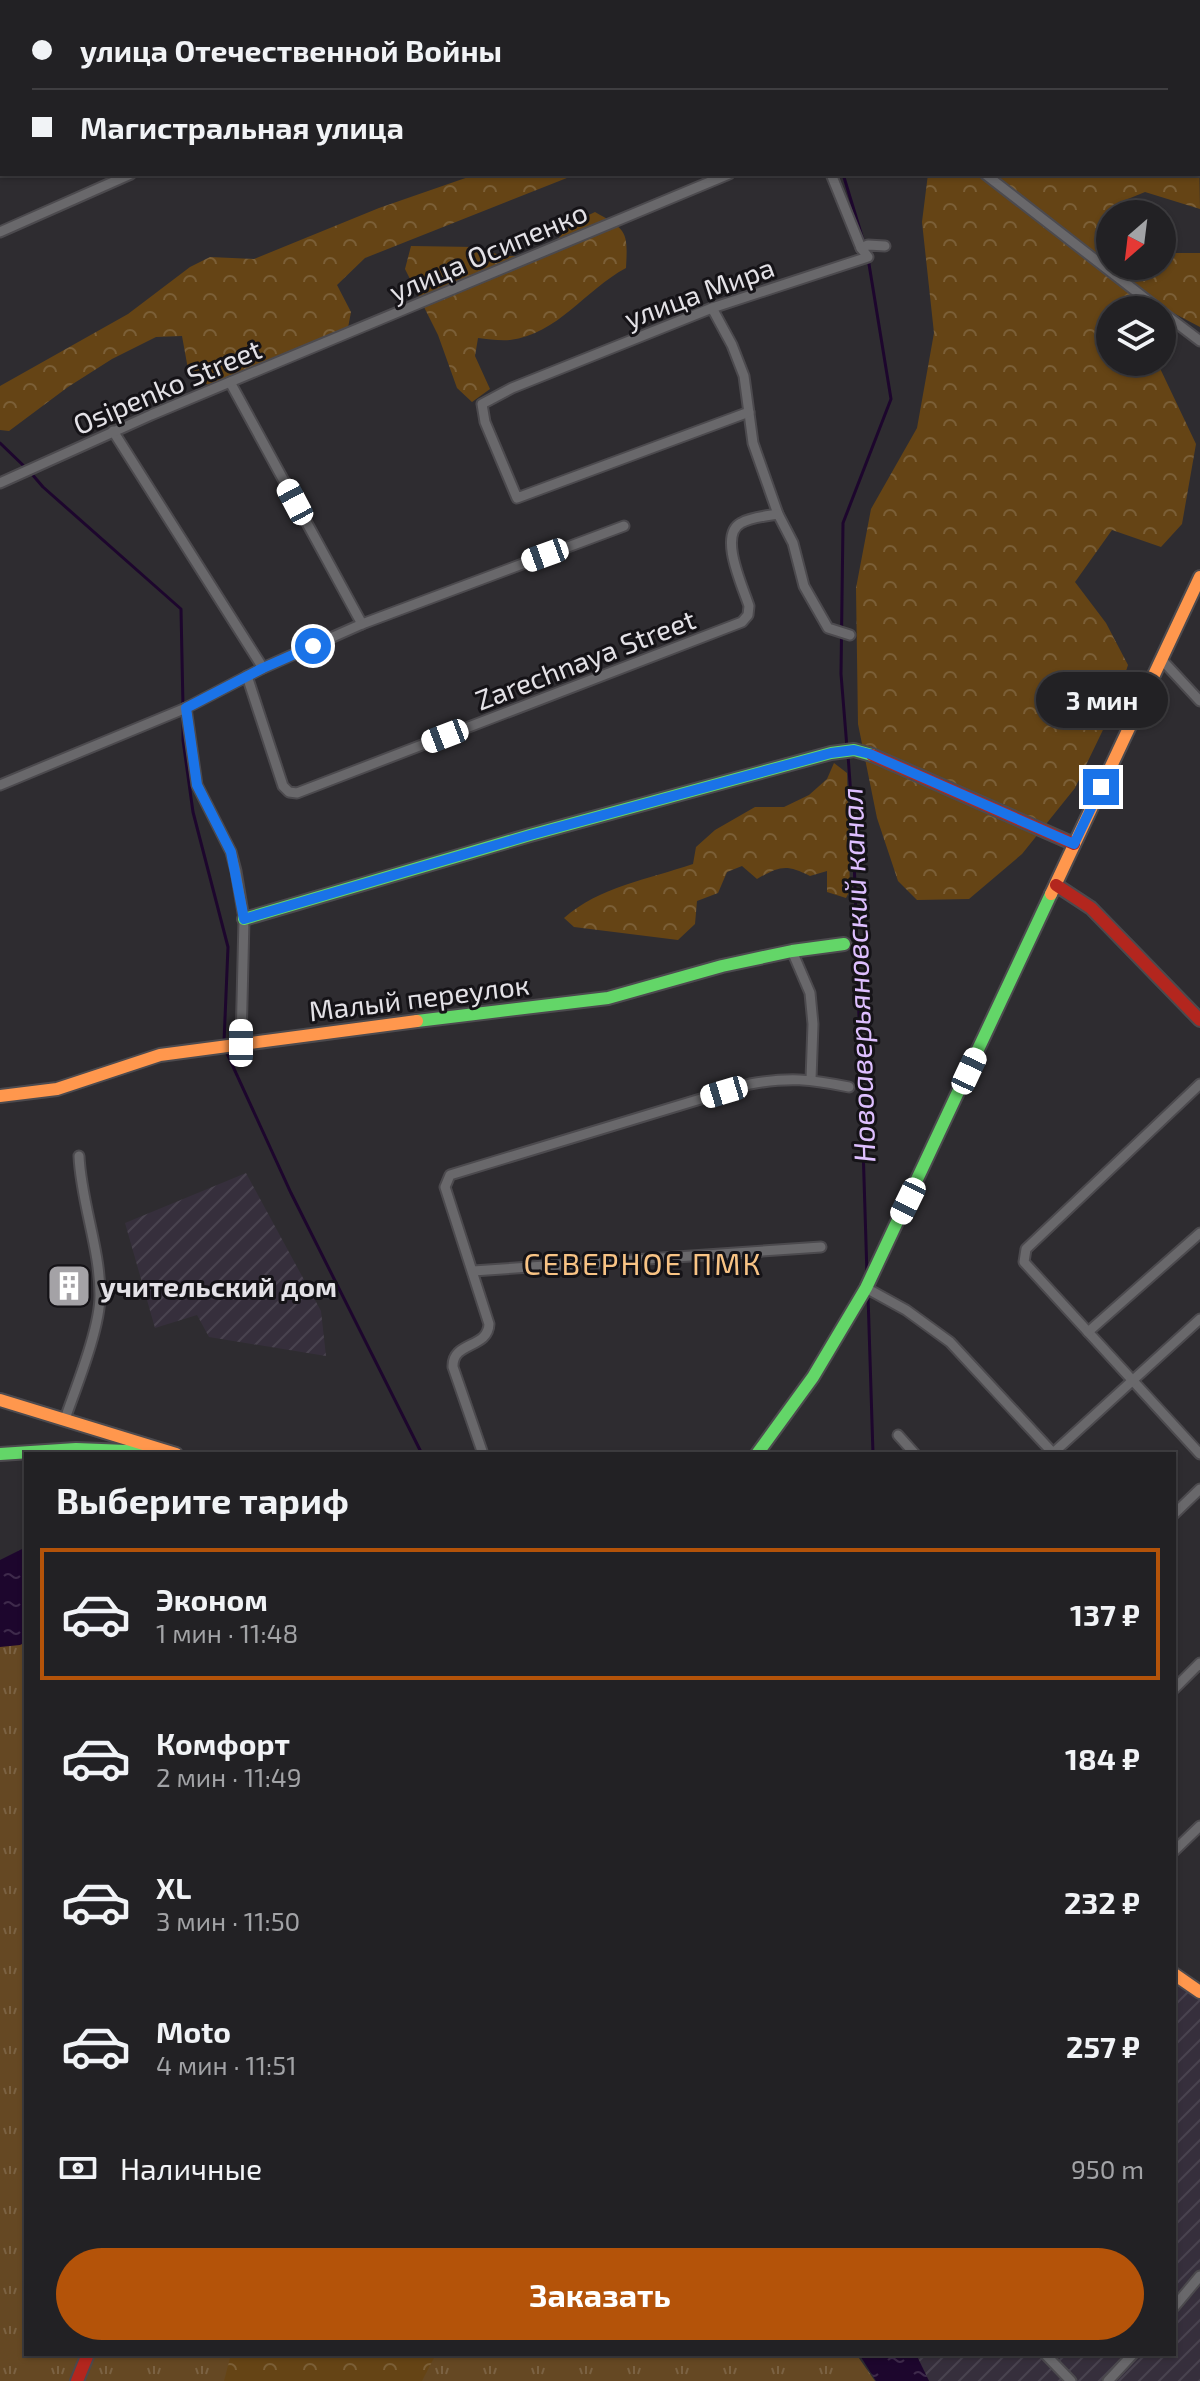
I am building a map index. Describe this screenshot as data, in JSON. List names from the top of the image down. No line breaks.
{"streets":{"street":["улица Мира","Osipenko Street","Zarechnaya Street","Малый переулок"]},"districts":["СЕВЕРНОЕ ПМК"],"water":["Новоаверьяновский канал"],"places":{"building":["учительский дом"]},"north":"bottom left","page":{"banner":["улица Отечественной Войны","Магистральная улица"],"bubble":"3 мин","heading":"Выберите тариф","list":[{"name":"Эконом","note":"1 мин · 11:48","value":"137 ₽"},{"name":"Комфорт","note":"2 мин · 11:49","value":"184 ₽"},{"name":"XL","note":"3 мин · 11:50","value":"232 ₽"},{"name":"Moto","note":"4 мин · 11:51","value":"257 ₽"}],"pay":["Наличные","950 m"],"buttons":"Заказать"}}
